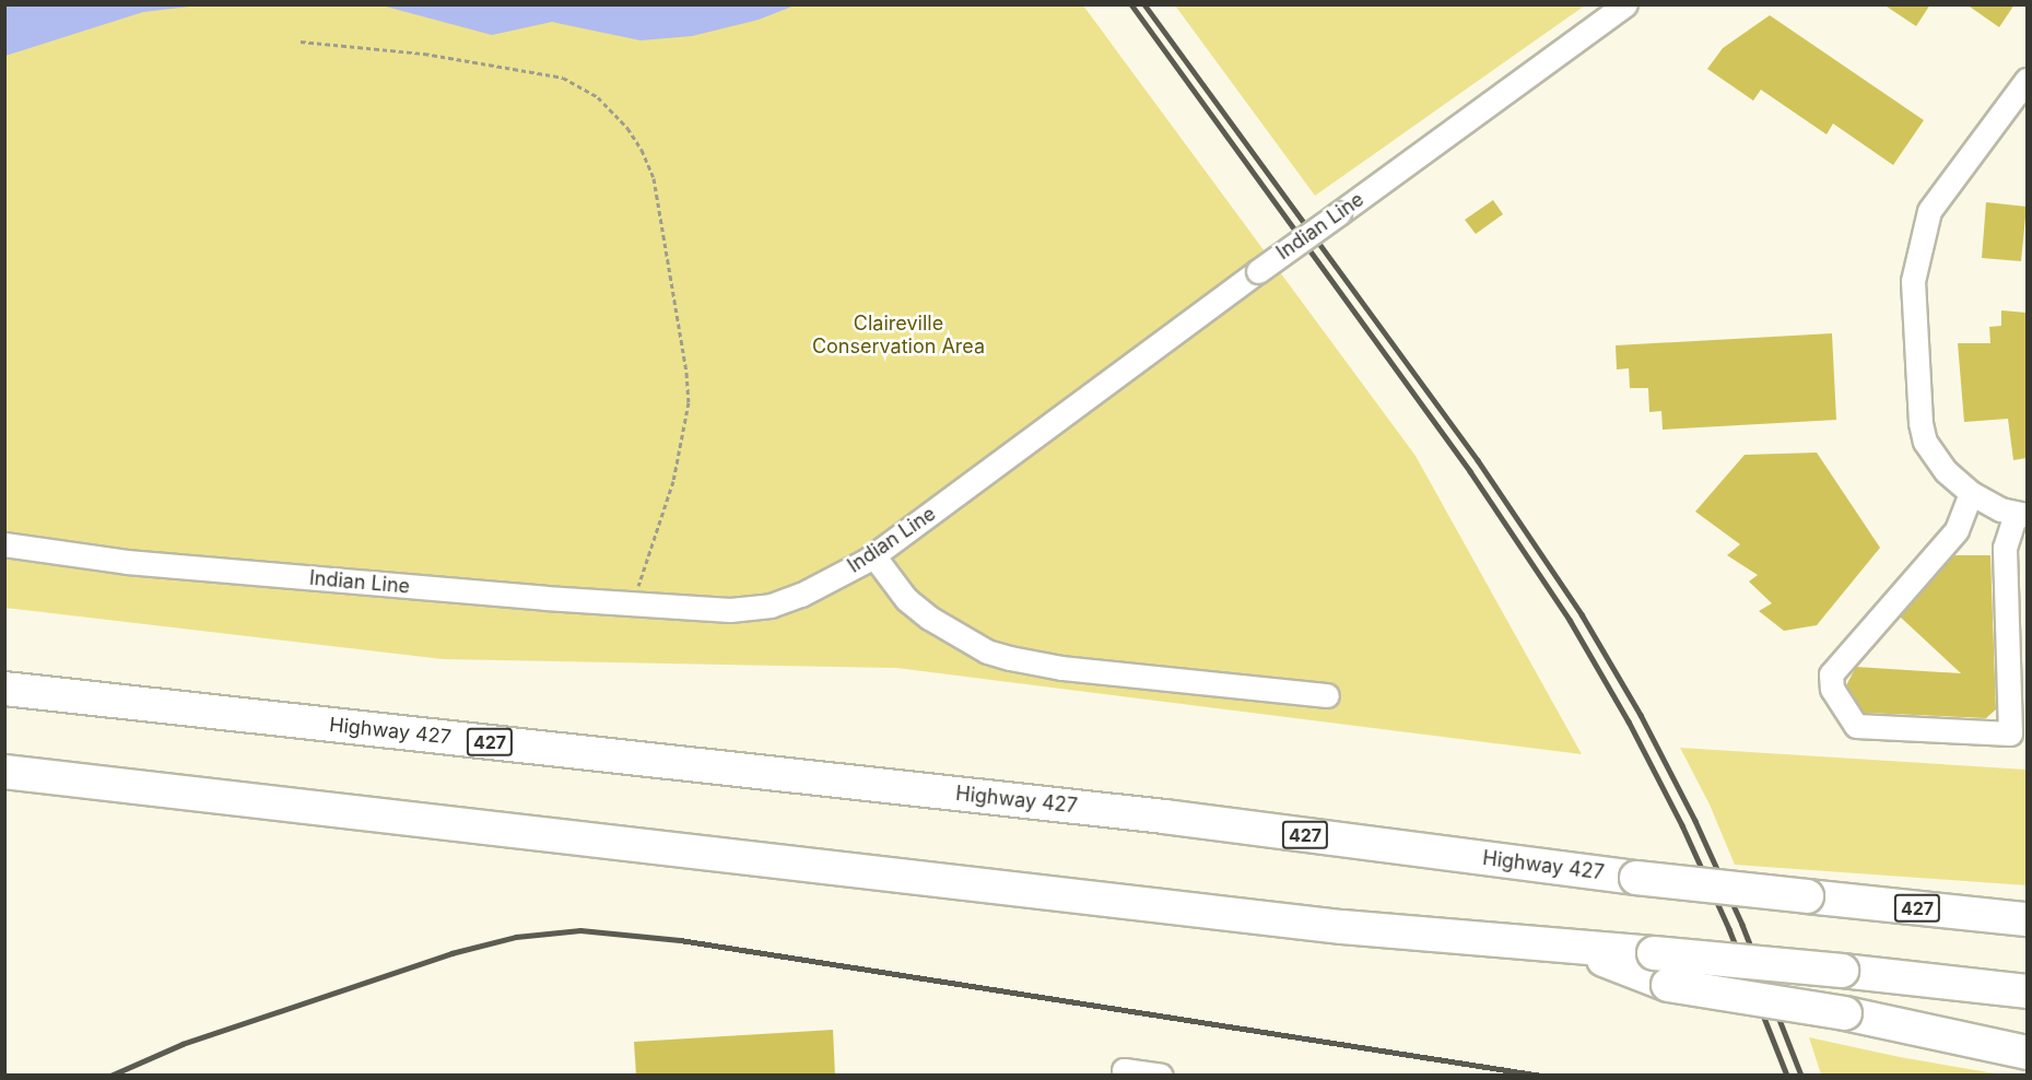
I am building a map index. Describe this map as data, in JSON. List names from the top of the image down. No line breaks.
{"streets":{"highway":["Highway 427","427"],"street":["Indian Line"]},"parks":["Claireville Conservation Area"]}
